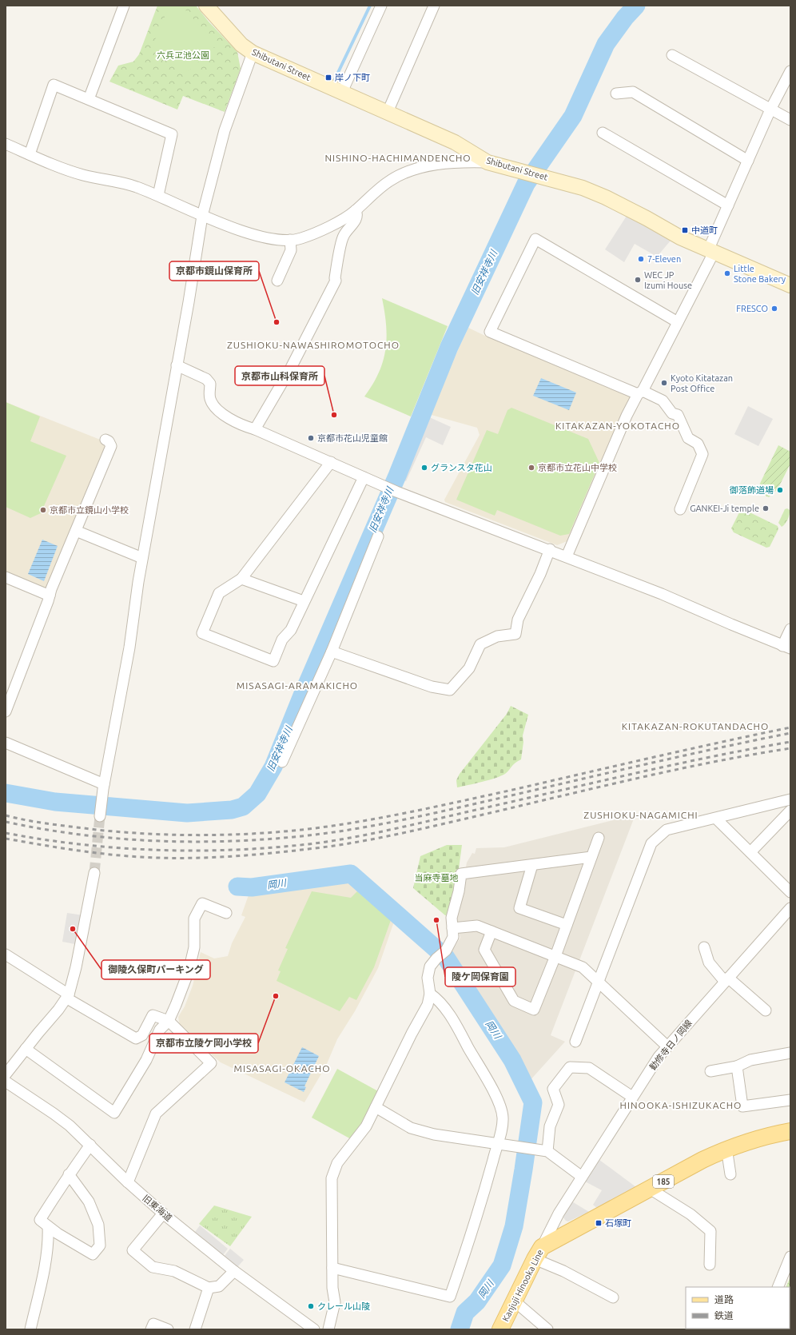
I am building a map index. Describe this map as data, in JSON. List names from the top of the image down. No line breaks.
{"streets":{"main road":["Shibutani Street","185","Kanjuji Hinooka Line"],"street":["勧修寺日ノ岡線","旧東海道"]},"crossings":[["勧修寺日ノ岡線","Kanjuji Hinooka Line"]],"districts":["NISHINO-HACHIMANDENCHO","ZUSHIOKU-NAWASHIROMOTOCHO","KITAKAZAN-YOKOTACHO","MISASAGI-ARAMAKICHO","KITAKAZAN-ROKUTANDACHO","ZUSHIOKU-NAGAMICHI","MISASAGI-OKACHO","HINOOKA-ISHIZUKACHO"],"water":["旧安祥寺川","岡川"],"parks":["六兵ヱ池公園","当麻寺墓地"],"places":{"transit":["岸ノ下町","中道町","石塚町"],"other":["7-Eleven","Little Stone Bakery","WEC JP Izumi House","FRESCO","京都市鏡山保育所","Kyoto Kitatazan Post Office","京都市山科保育所","京都市花山児童館","グランスタ花山","京都市立花山中学校","御落飾道場","GANKEI-Ji temple","京都市立鏡山小学校","陵ケ岡保育園","御陵久保町パーキング","京都市立陵ケ岡小学校","クレール山陵"]},"legend":["道路","鉄道"]}
